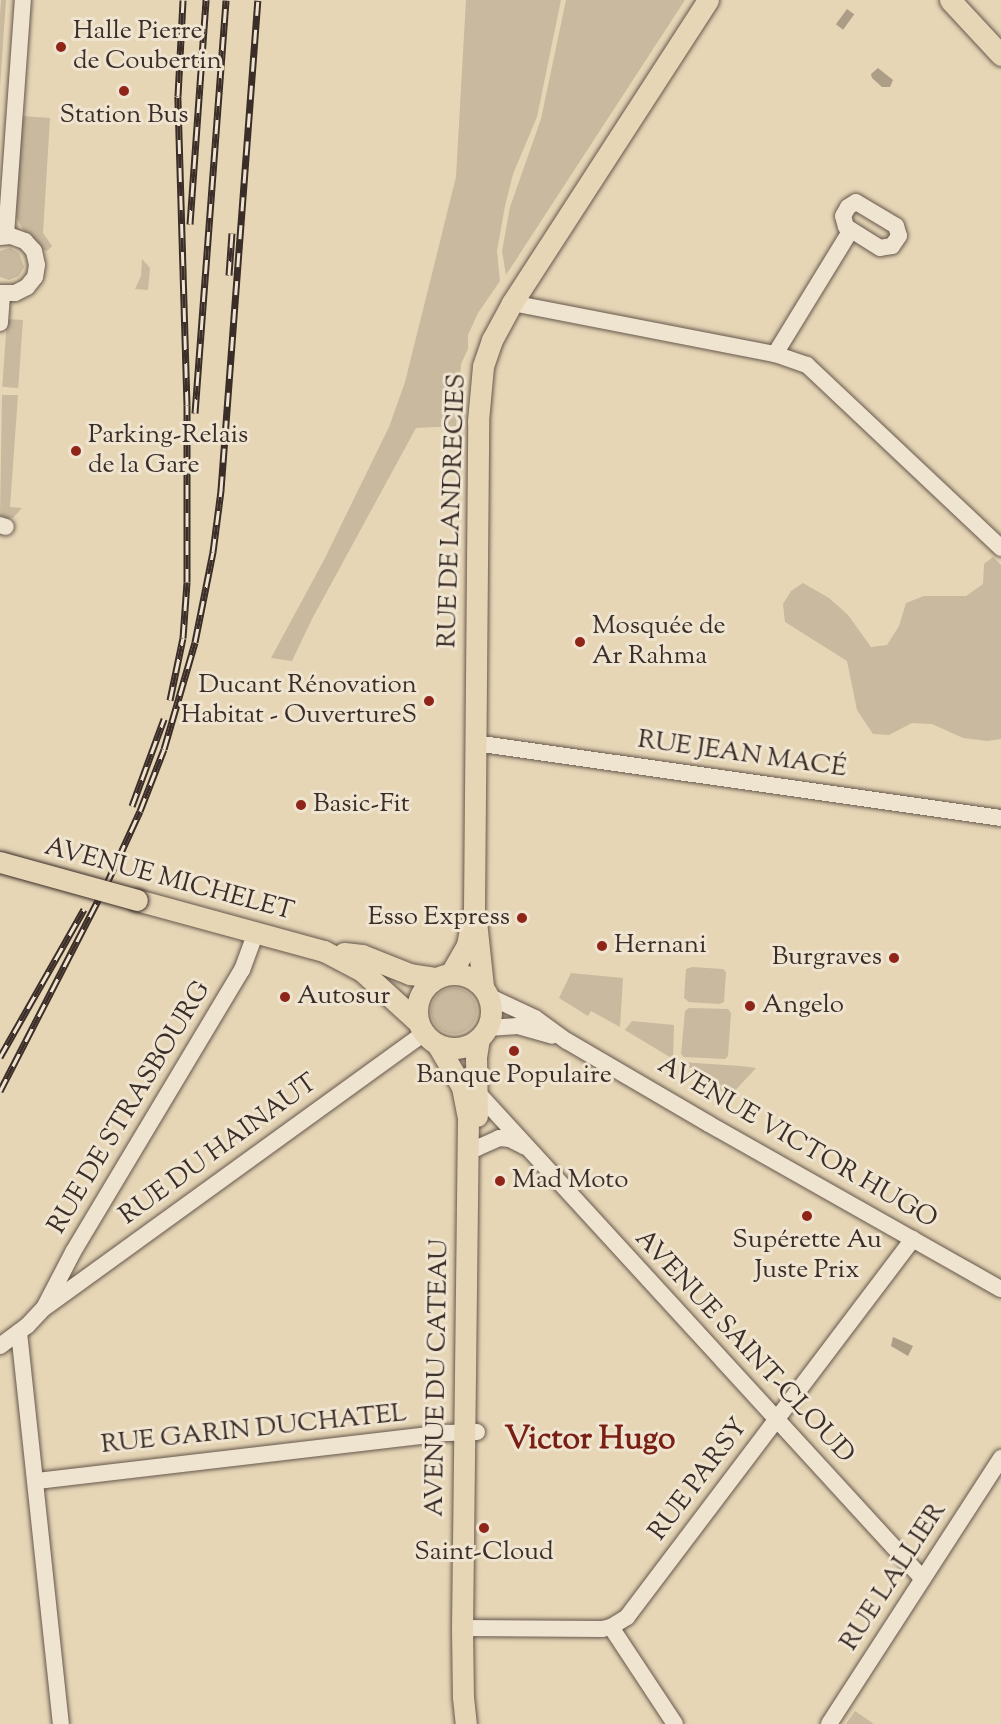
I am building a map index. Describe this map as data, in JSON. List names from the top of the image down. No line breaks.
{"streets":{"main road":["RUE DE LANDRECIES","AVENUE MICHELET","AVENUE DU CATEAU"],"street":["RUE JEAN MACÉ","RUE DE STRASBOURG","AVENUE VICTOR HUGO","RUE DU HAINAUT","AVENUE SAINT-CLOUD","RUE GARIN DUCHATEL","RUE PARSY","RUE LALLIER"]},"crossings":[["RUE DE LANDRECIES","RUE JEAN MACÉ"],["RUE DE LANDRECIES","AVENUE MICHELET"],["RUE DE LANDRECIES","AVENUE VICTOR HUGO"],["RUE DE LANDRECIES","RUE DU HAINAUT"],["RUE DE LANDRECIES","AVENUE DU CATEAU"],["AVENUE MICHELET","RUE DE STRASBOURG"],["AVENUE MICHELET","AVENUE VICTOR HUGO"],["AVENUE MICHELET","RUE DU HAINAUT"],["AVENUE MICHELET","AVENUE DU CATEAU"],["RUE DE STRASBOURG","RUE DU HAINAUT"],["AVENUE VICTOR HUGO","RUE DU HAINAUT"],["AVENUE VICTOR HUGO","AVENUE DU CATEAU"],["AVENUE VICTOR HUGO","RUE PARSY"],["RUE DU HAINAUT","AVENUE DU CATEAU"],["AVENUE SAINT-CLOUD","AVENUE DU CATEAU"],["AVENUE SAINT-CLOUD","RUE PARSY"],["AVENUE SAINT-CLOUD","RUE LALLIER"],["AVENUE DU CATEAU","RUE GARIN DUCHATEL"]],"districts":["Victor Hugo"],"places":["Halle Pierre de Coubertin","Station Bus","Parking-Relais de la Gare","Mosquée de Ar Rahma","Ducant Rénovation Habitat - OuvertureS","Basic-Fit","Esso Express","Hernani","Burgraves","Autosur","Angelo","Banque Populaire","Mad Moto","Supérette Au Juste Prix","Saint-Cloud"]}
